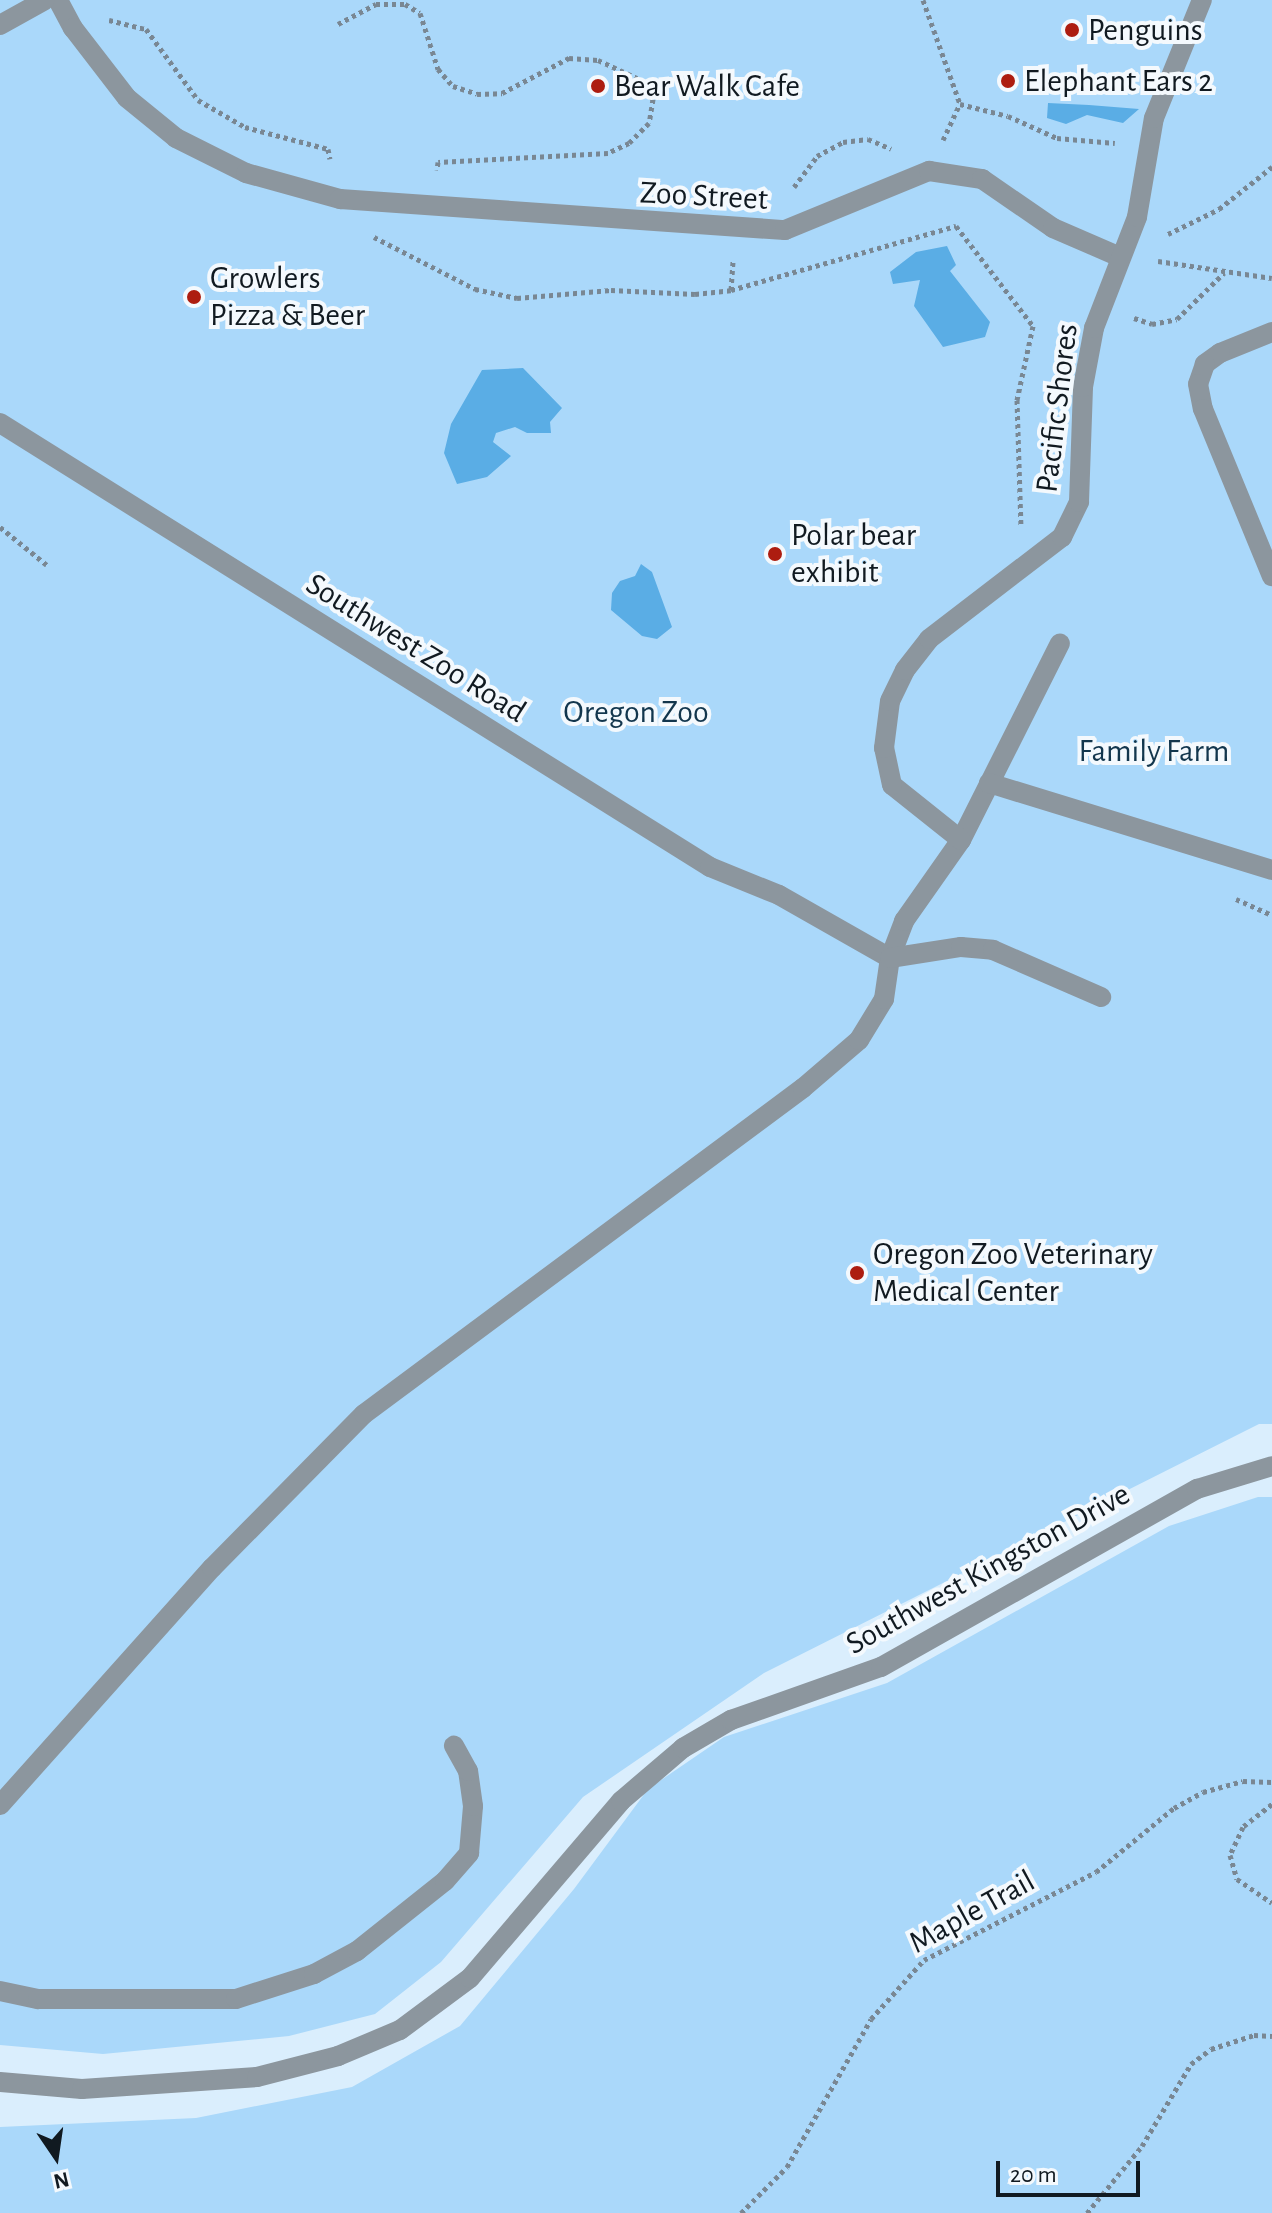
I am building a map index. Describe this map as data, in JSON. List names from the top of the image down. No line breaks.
{"streets":{"street":["Zoo Street","Pacific Shores","Southwest Zoo Road","Southwest Kingston Drive"],"path":["Maple Trail"]},"parks":["Oregon Zoo","Family Farm"],"places":["Penguins","Elephant Ears 2","Bear Walk Cafe","Growlers Pizza & Beer","Polar bear exhibit","Oregon Zoo Veterinary Medical Center"],"scale_bar":"20 m","north":"bottom"}
